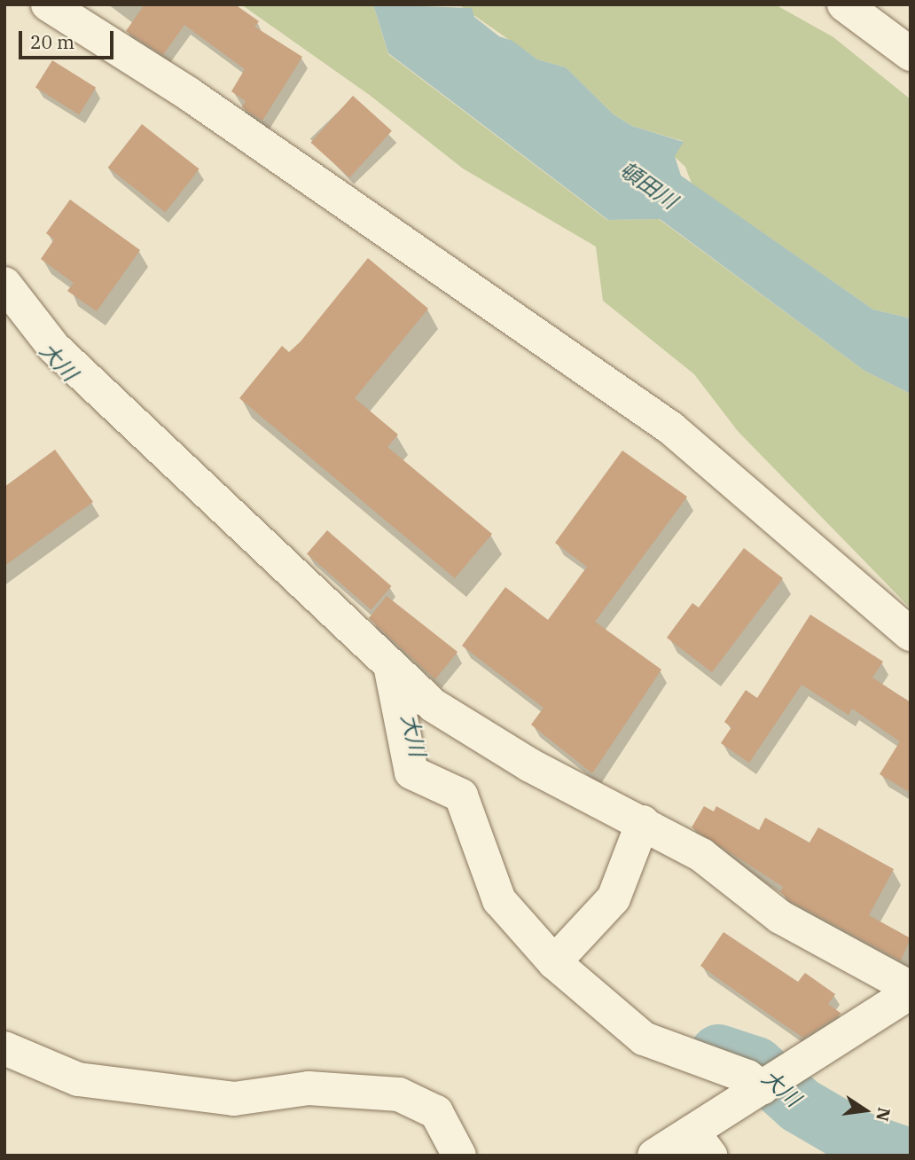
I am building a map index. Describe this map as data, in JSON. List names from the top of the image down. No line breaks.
{"water":["頓田川","大川"],"scale_bar":"20 m","north":"right"}
